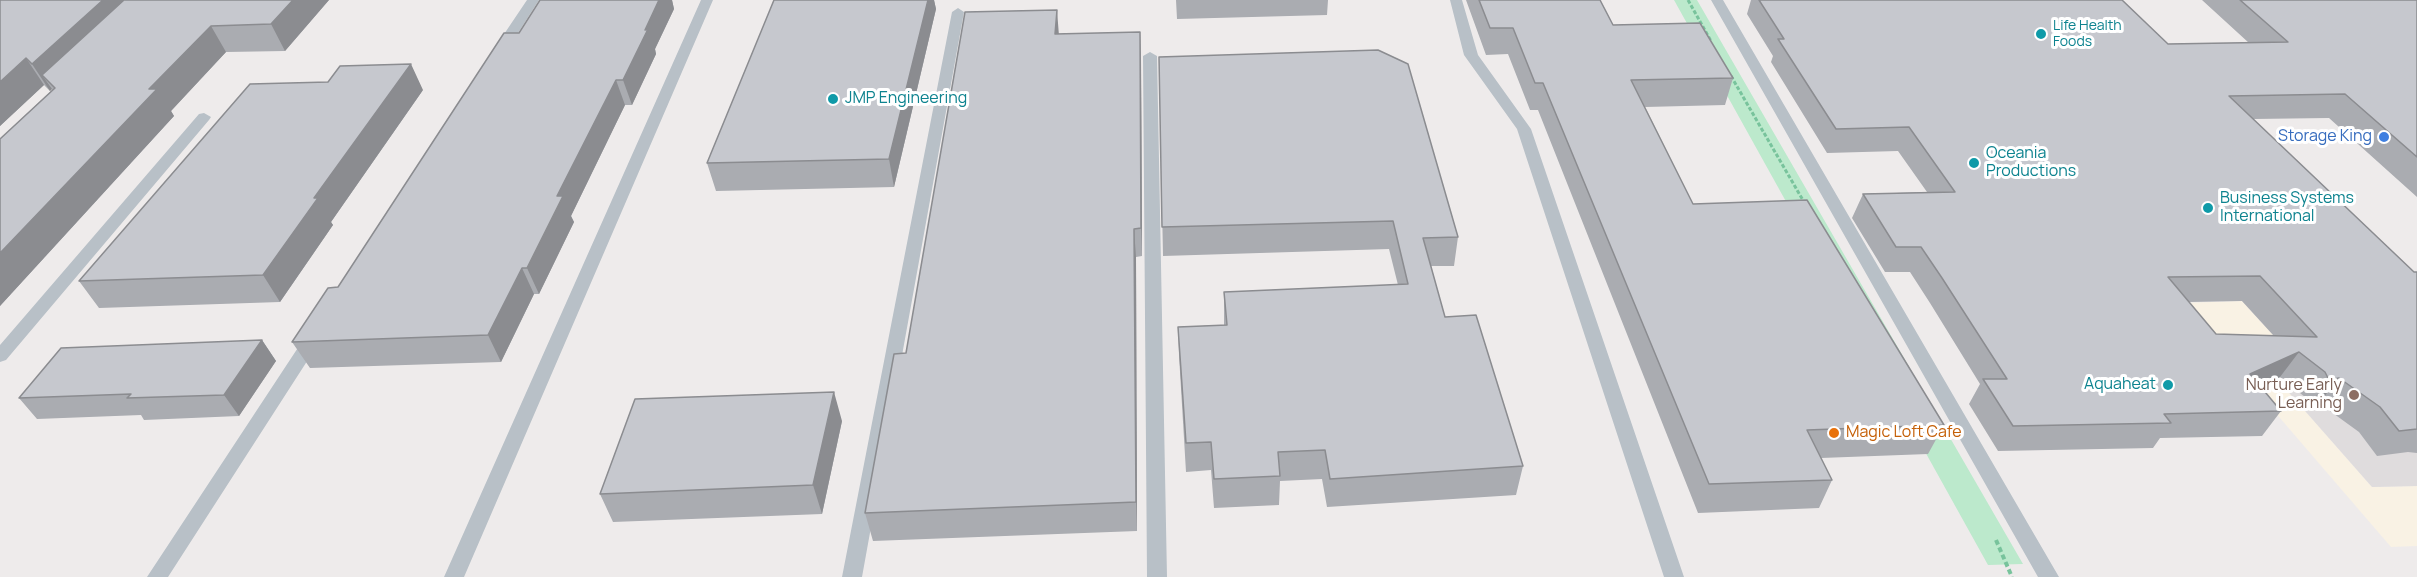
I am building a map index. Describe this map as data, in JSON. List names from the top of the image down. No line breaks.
{"places":["Life Health Foods","JMP Engineering","Storage King","Oceania Productions","Business Systems International","Aquaheat","Nurture Early Learning","Magic Loft Cafe"]}
